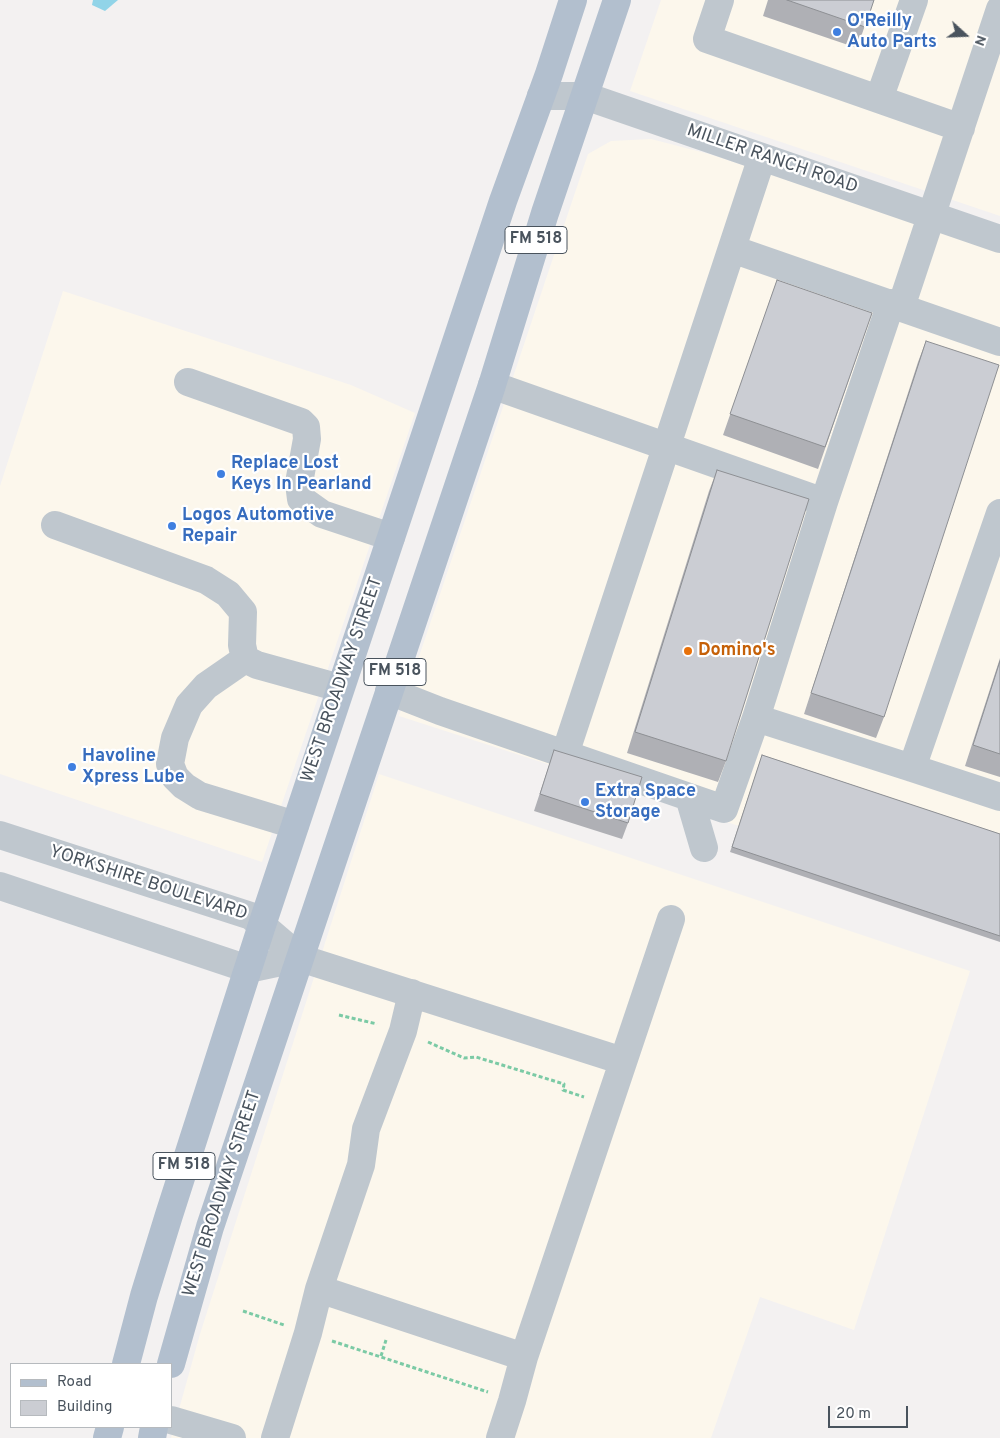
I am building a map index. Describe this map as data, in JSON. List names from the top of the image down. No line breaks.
{"streets":{"main road":["FM 518","WEST BROADWAY STREET"],"street":["MILLER RANCH ROAD","YORKSHIRE BOULEVARD"]},"crossings":[["MILLER RANCH ROAD","WEST BROADWAY STREET"],["WEST BROADWAY STREET","YORKSHIRE BOULEVARD"]],"places":["O'Reilly Auto Parts","Replace Lost Keys In Pearland","Logos Automotive Repair","Domino's","Havoline Xpress Lube","Extra Space Storage"],"legend":["Road","Building"],"scale_bar":"20 m","north":"right"}
